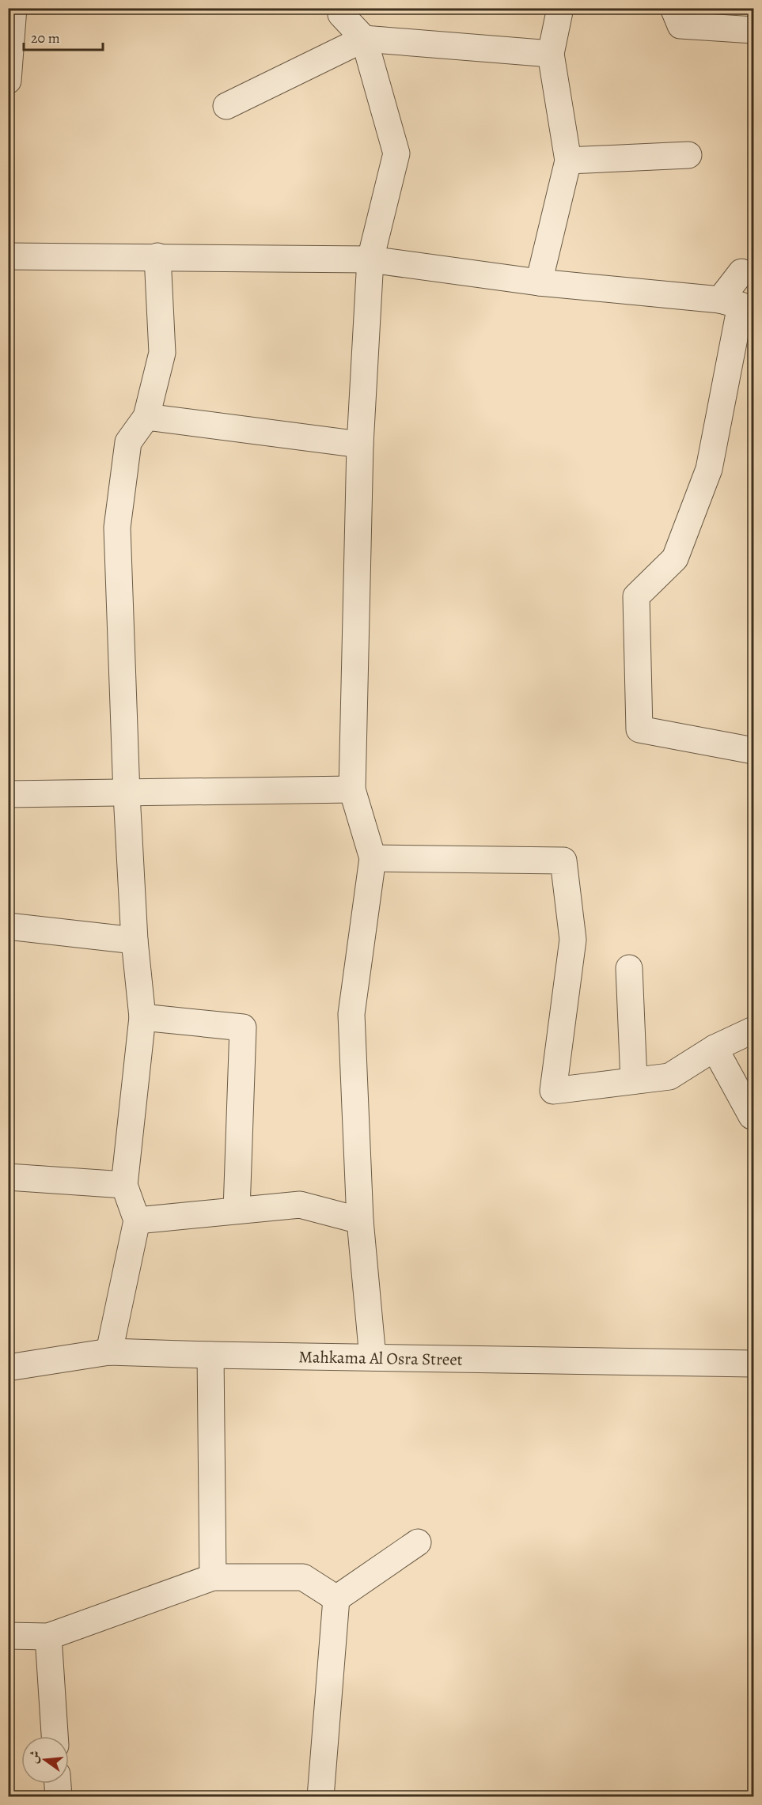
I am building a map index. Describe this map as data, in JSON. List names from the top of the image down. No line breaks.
{"streets":{"street":["Mahkama Al Osra Street"]},"scale_bar":"20 m","north":"left"}
